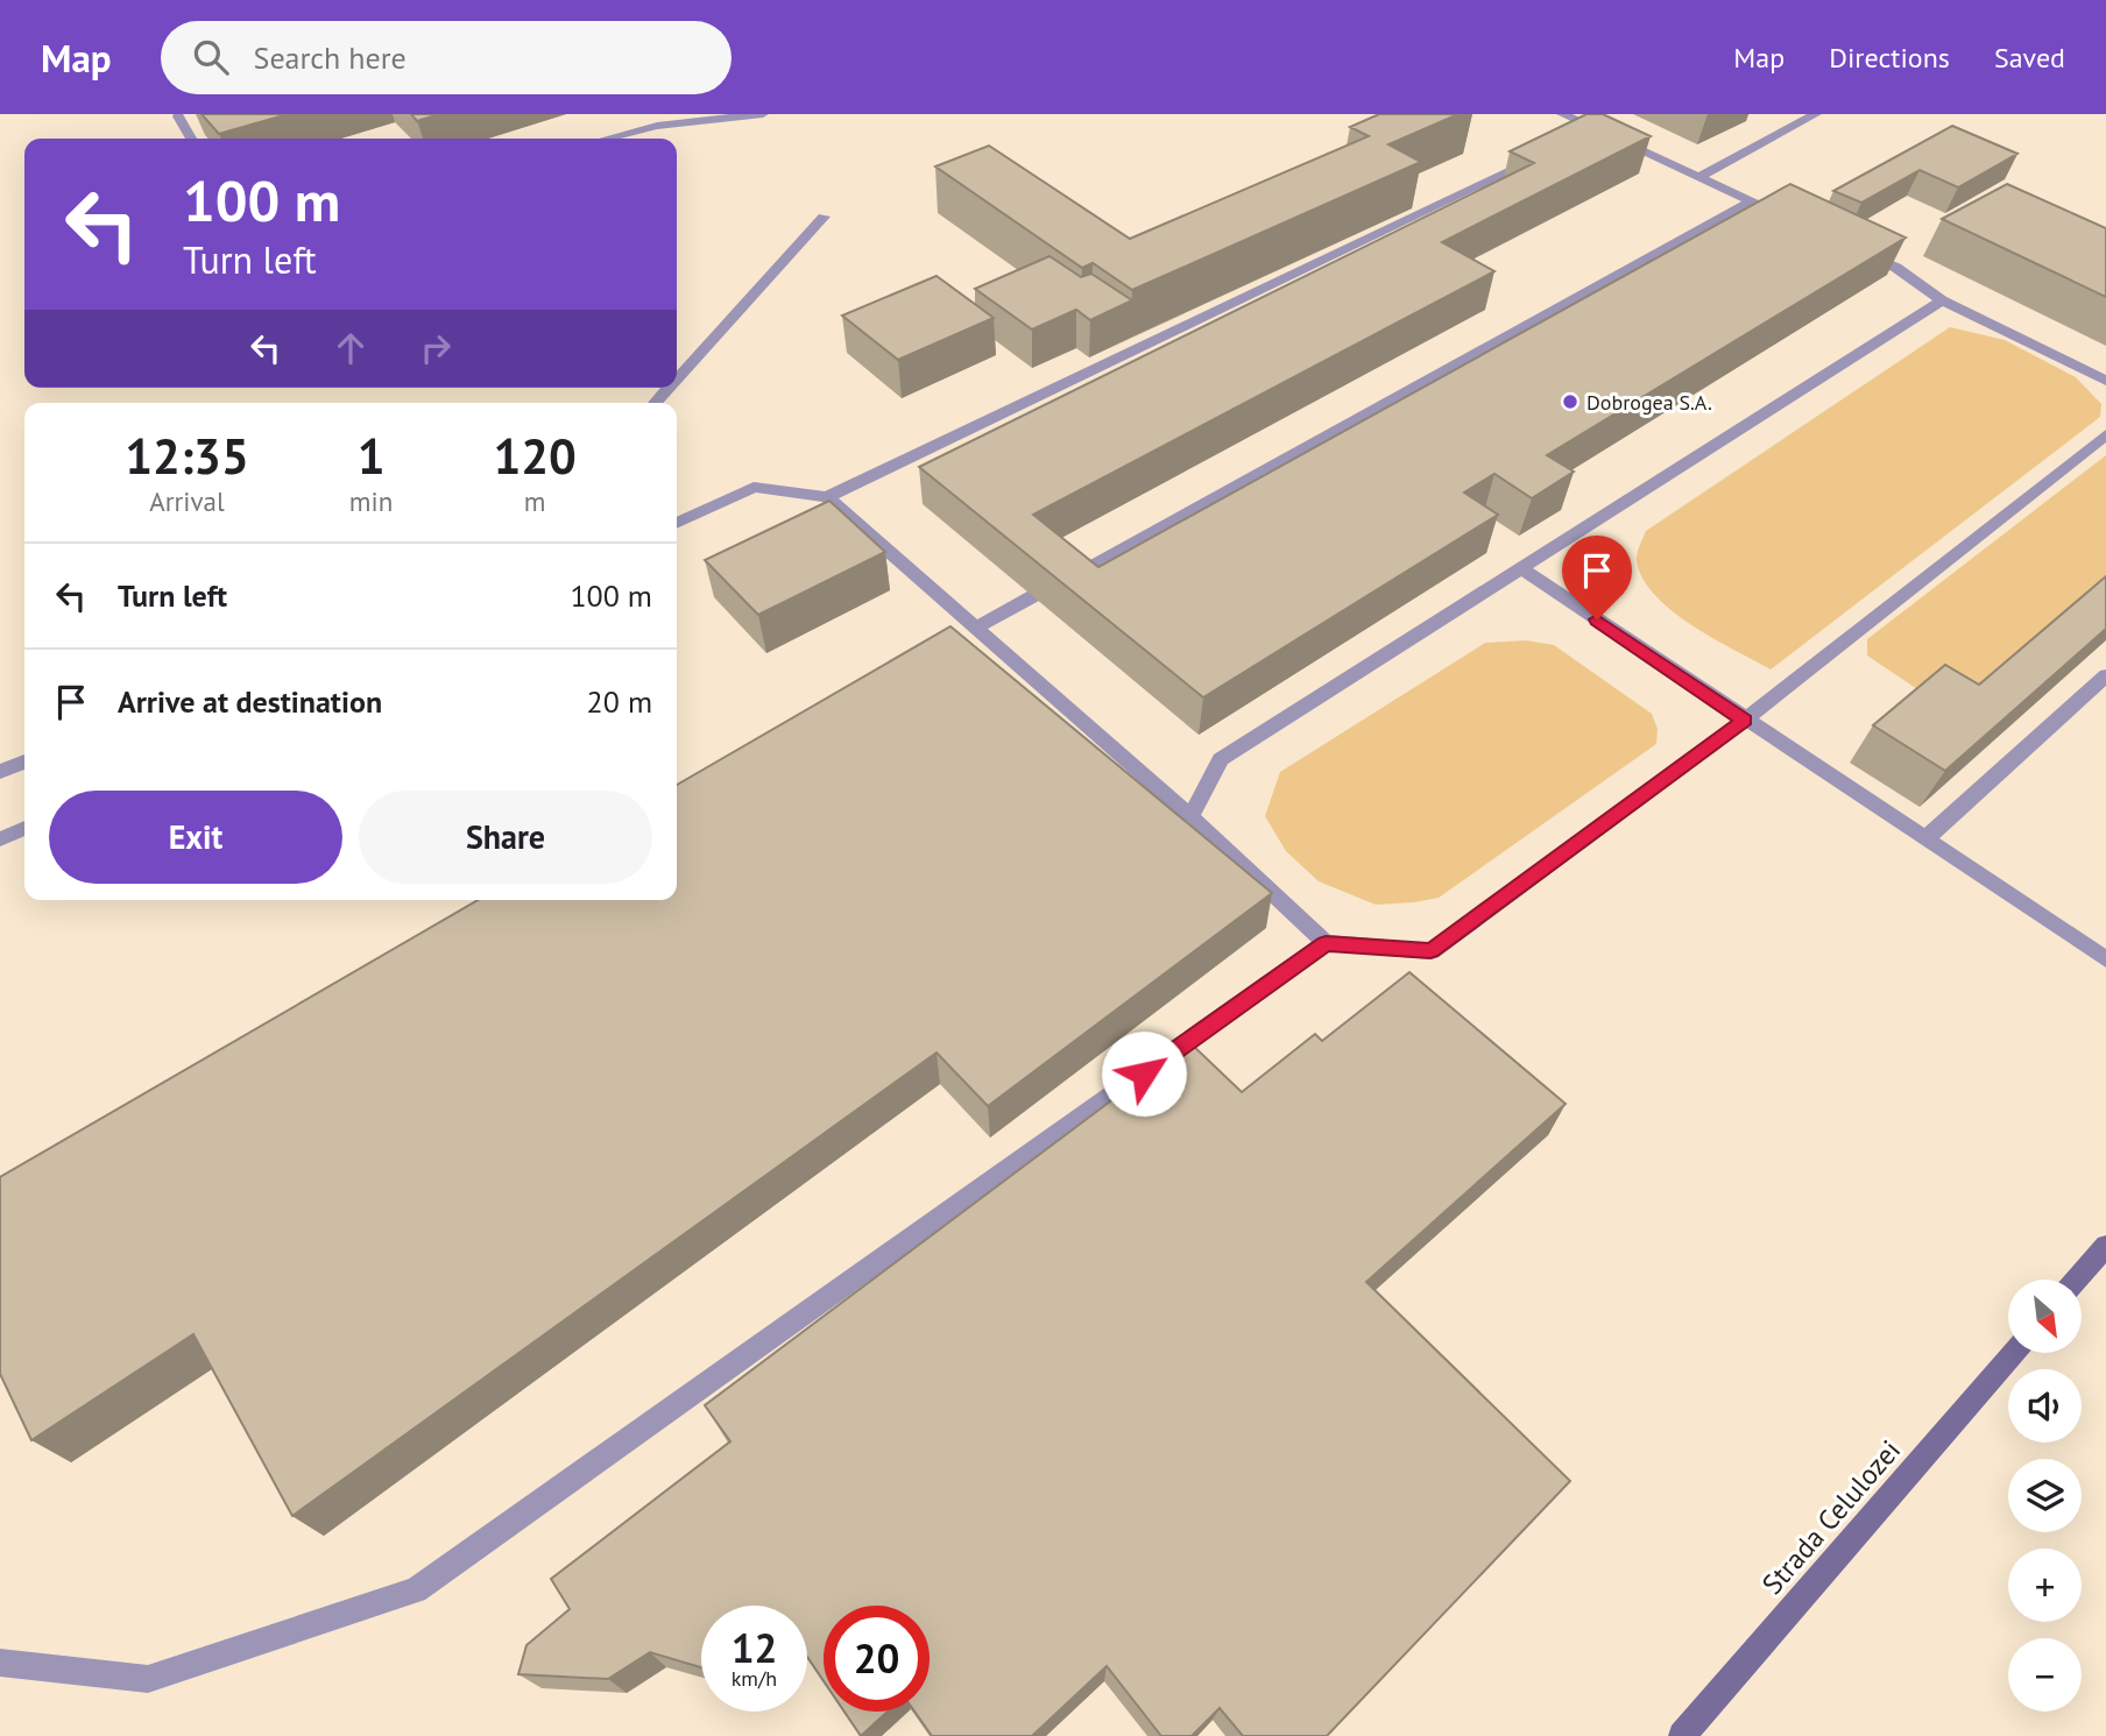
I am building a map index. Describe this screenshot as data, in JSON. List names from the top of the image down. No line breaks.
{"streets":{"street":["Strada Celulozei"]},"places":["Dobrogea S.A."],"north":"bottom right","page":{"header":"Map","search":"Search here","nav":["Map","Directions","Saved"],"turn":["100 m","Turn left"],"eta":["12:35","Arrival","1","min","120","m"],"list":[{"name":"Turn left","value":"100 m"},{"name":"Arrive at destination","value":"20 m"}],"buttons":["Exit","Share"],"map_buttons":["+","−"],"speed":"12 km/h","limit":"20"}}
